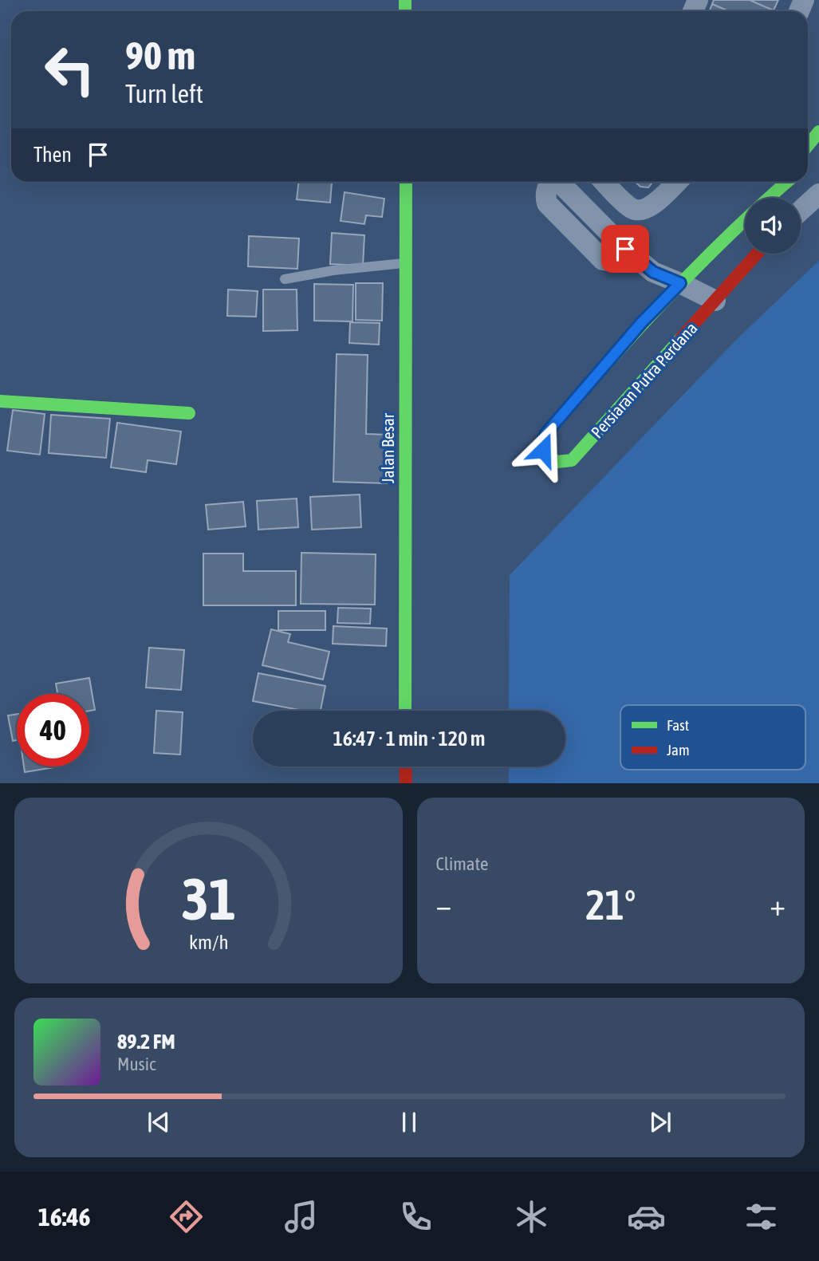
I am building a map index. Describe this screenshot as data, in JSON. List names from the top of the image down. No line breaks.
{"streets":{"street":["Persiaran Putra Perdana","Jalan Besar"]},"legend":["Fast","Jam"],"page":{"turn":["90 m","Turn left"],"then":"Then","limit":"40","trip":"16:47 · 1 min · 120 m","tile":"Climate","heat":["−","21°","+"],"song":["89.2 FM","Music"],"tabs":"16:46","gauge":["31","km/h"]}}
